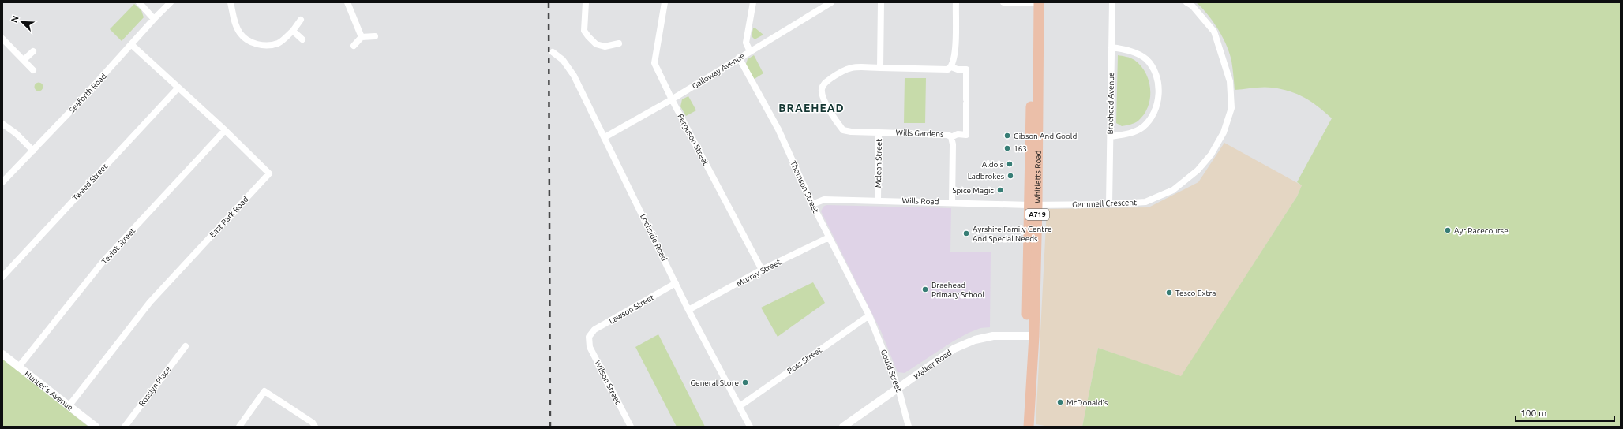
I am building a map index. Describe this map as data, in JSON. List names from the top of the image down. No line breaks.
{"streets":{"main road":["Whitletts Road","A719"],"street":["Galloway Avenue","Seaforth Road","Braehead Avenue","Wills Gardens","Ferguson Street","Mclean Street","Tweed Street","Thomson Street","Wills Road","Gemmell Crescent","East Park Road","Lochside Road","Teviot Street","Murray Street","Lawson Street","Ross Street","Walker Road","Gould Street","Wilson Street","Rosslyn Place","Hunter's Avenue"]},"crossings":[["Galloway Avenue","Ferguson Street"],["Galloway Avenue","Thomson Street"],["Galloway Avenue","Lochside Road"],["Seaforth Road","East Park Road"],["Braehead Avenue","Gemmell Crescent"],["Wills Gardens","Mclean Street"],["Wills Gardens","Wills Road"],["Ferguson Street","Murray Street"],["Mclean Street","Wills Road"],["Whitletts Road","Wills Road"],["Whitletts Road","Gemmell Crescent"],["Whitletts Road","Walker Road"],["Tweed Street","East Park Road"],["Thomson Street","Wills Road"],["Thomson Street","Murray Street"],["Thomson Street","Ross Street"],["Thomson Street","Gould Street"],["Wills Road","Gemmell Crescent"],["East Park Road","Teviot Street"],["East Park Road","Hunter's Avenue"],["Lochside Road","Murray Street"],["Lochside Road","Lawson Street"],["Lochside Road","Ross Street"],["Teviot Street","Hunter's Avenue"],["Lawson Street","Wilson Street"],["Ross Street","Gould Street"],["Walker Road","Gould Street"]],"districts":["BRAEHEAD"],"places":["Gibson And Goold","163","Aldo's","Ladbrokes","Spice Magic","Ayr Racecourse","Ayrshire Family Centre And Special Needs","Braehead Primary School","Tesco Extra","General Store","McDonald's"],"scale_bar":"100 m","north":"top left"}
